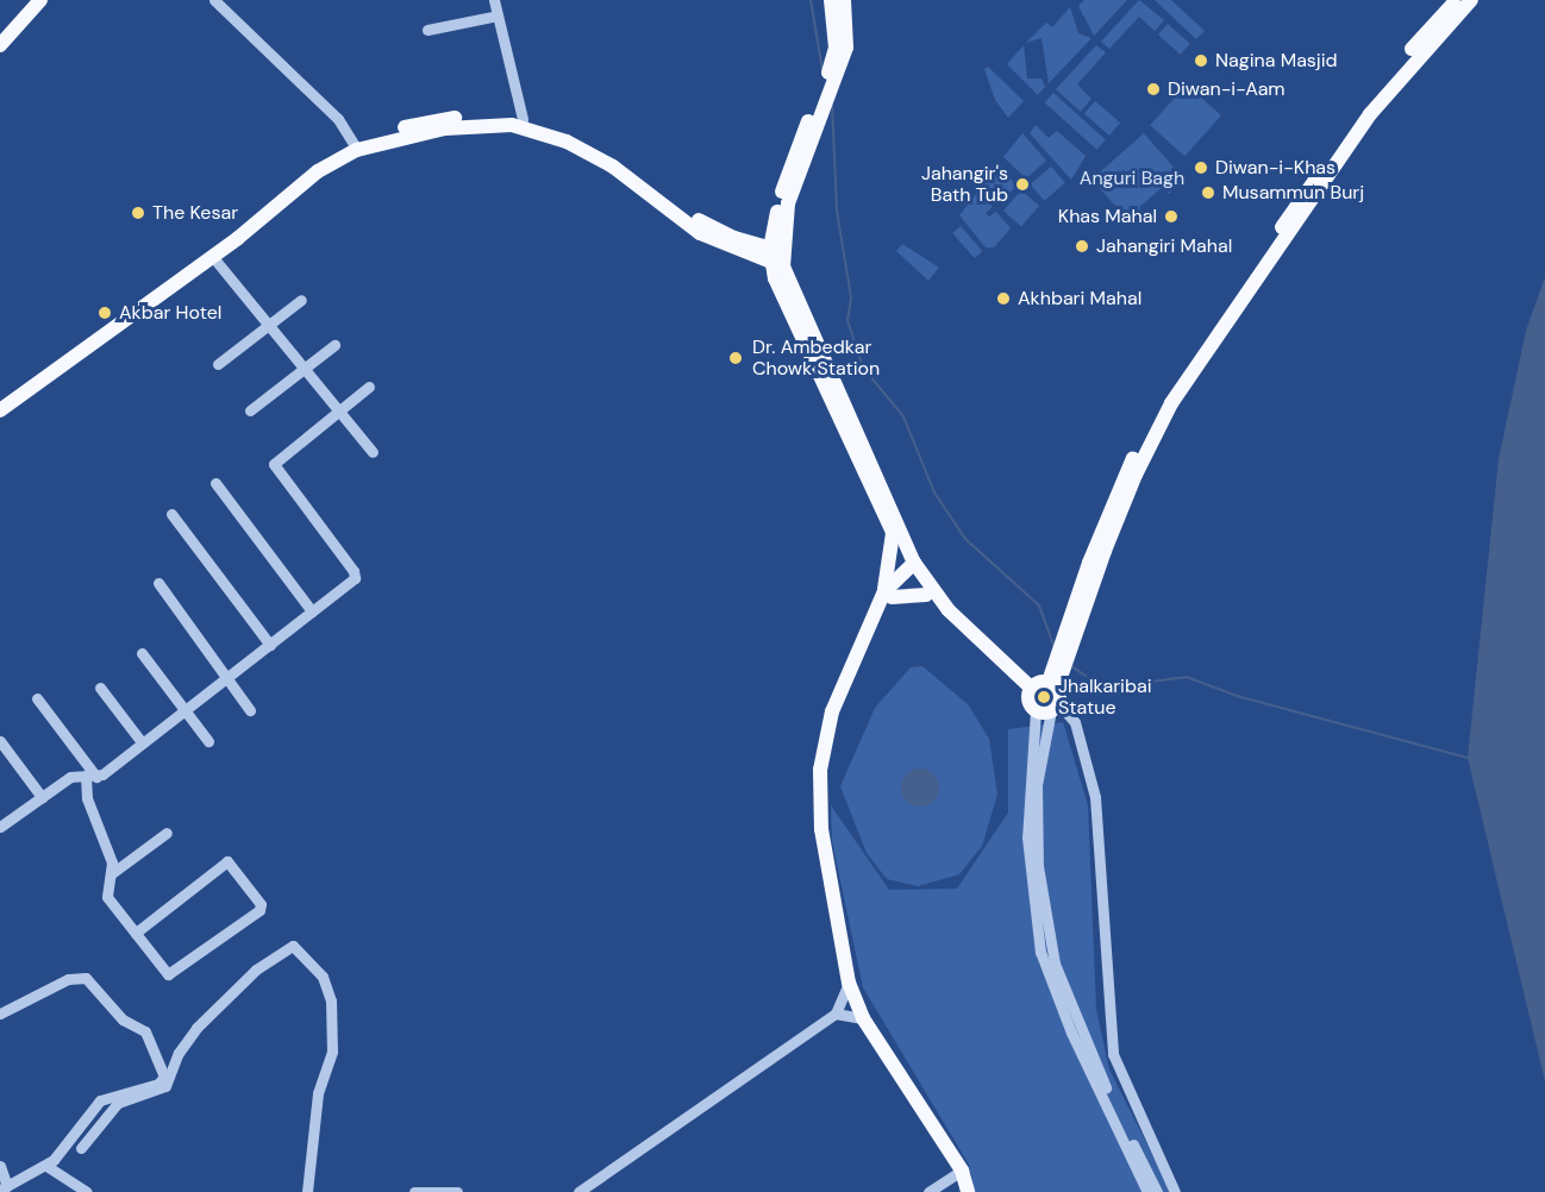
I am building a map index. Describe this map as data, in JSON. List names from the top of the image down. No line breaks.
{"parks":["Anguri Bagh"],"places":["Nagina Masjid","Diwan-i-Aam","Diwan-i-Khas","Jahangir's Bath Tub","Musammun Burj","The Kesar","Khas Mahal","Jahangiri Mahal","Akhbari Mahal","Akbar Hotel","Dr. Ambedkar Chowk Station","Jhalkaribai Statue"]}
